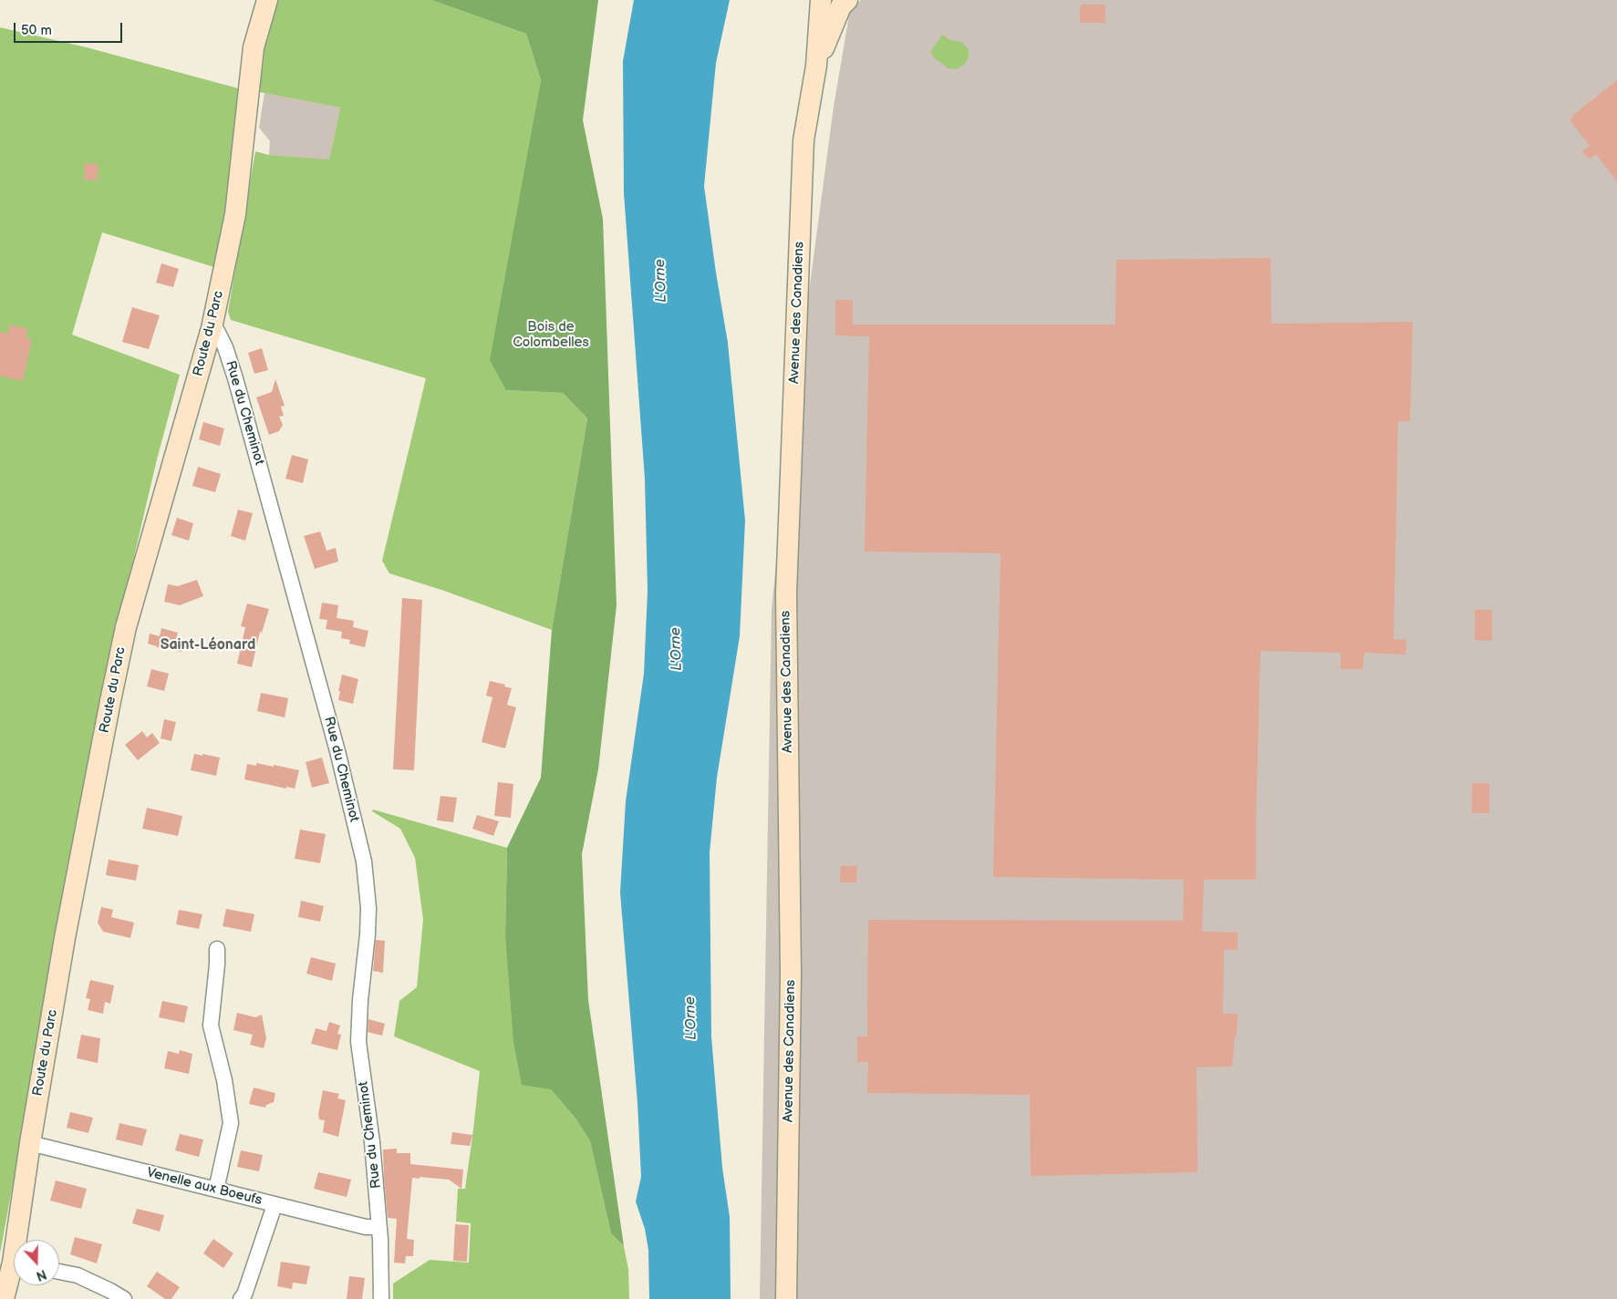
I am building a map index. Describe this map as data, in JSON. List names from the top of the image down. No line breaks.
{"streets":{"street":["Avenue des Canadiens","Route du Parc","Rue du Cheminot","Venelle aux Boeufs"]},"crossings":[["Route du Parc","Rue du Cheminot"],["Route du Parc","Venelle aux Boeufs"],["Rue du Cheminot","Venelle aux Boeufs"]],"districts":["Saint-Léonard"],"water":["L'Orne"],"parks":["Bois de Colombelles"],"scale_bar":"50 m","north":"bottom"}
